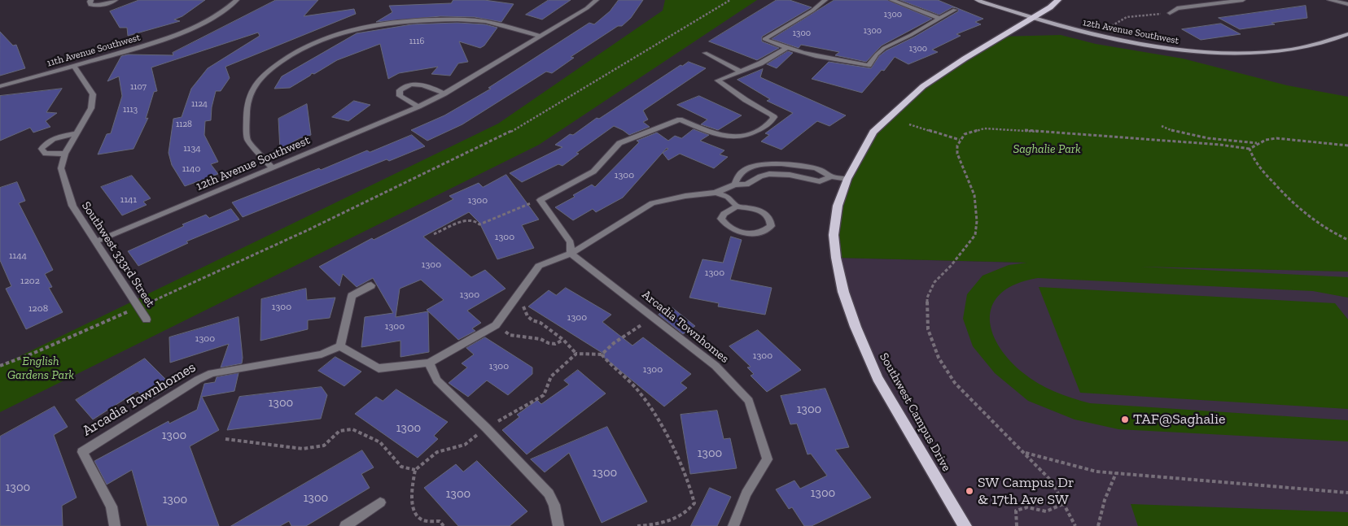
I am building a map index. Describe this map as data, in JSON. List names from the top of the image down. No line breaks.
{"streets":{"main road":["Southwest Campus Drive"],"street":["12th Avenue Southwest","11th Avenue Southwest","Southwest 333rd Street","Arcadia Townhomes"]},"crossings":[["12th Avenue Southwest","Southwest 333rd Street"],["12th Avenue Southwest","Southwest Campus Drive"],["11th Avenue Southwest","Southwest 333rd Street"]],"parks":["Saghalie Park","English Gardens Park"],"places":["TAF@Saghalie","SW Campus Dr & 17th Ave SW"],"house_numbers":["1300","1300","1300","1116","1300","1107","1124","1113","1128","1134","1140","1300","1141","1300","1300","1144","1300","1300","1202","1300","1300","1208","1300","1300","1300","1300","1300","1300","1300","1300","1300","1300","1300","1300","1300","1300","1300","1300","1300"]}
